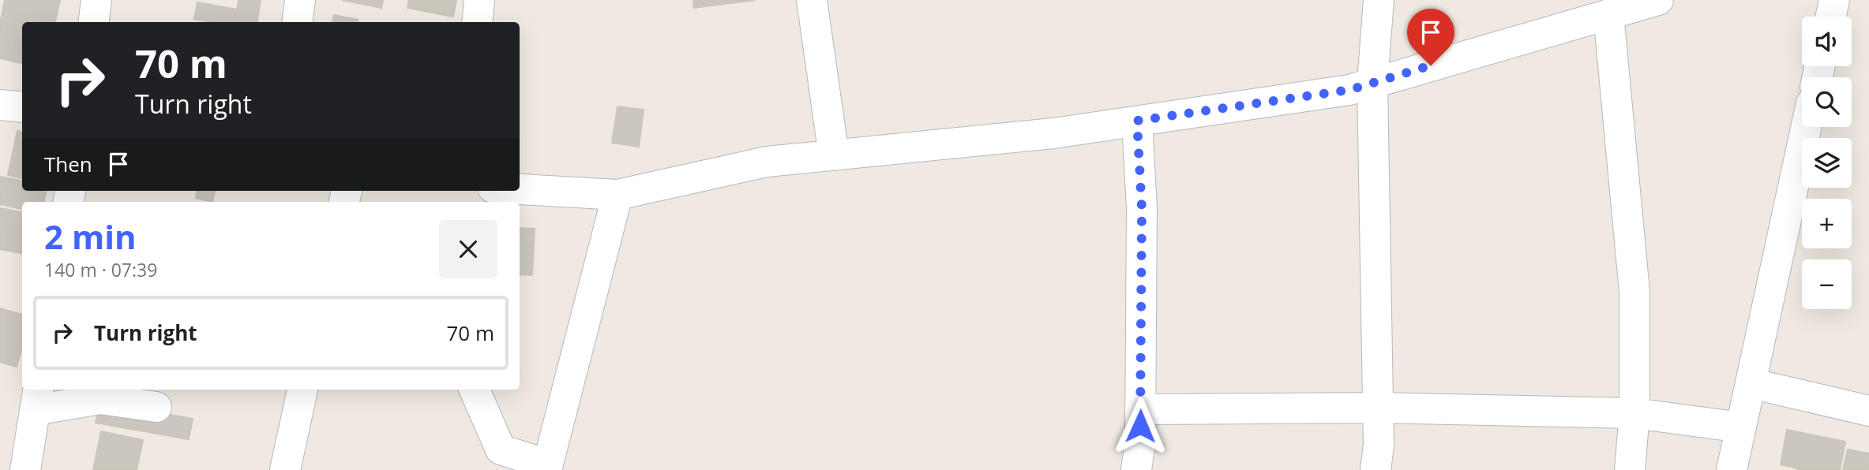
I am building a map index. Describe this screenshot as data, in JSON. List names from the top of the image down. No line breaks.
{"page":{"map_buttons":["+","−"],"turn":["70 m","Turn right"],"then":"Then","heading":["2 min","140 m · 07:39"],"list":[{"name":"Turn right","value":"70 m"}]}}
